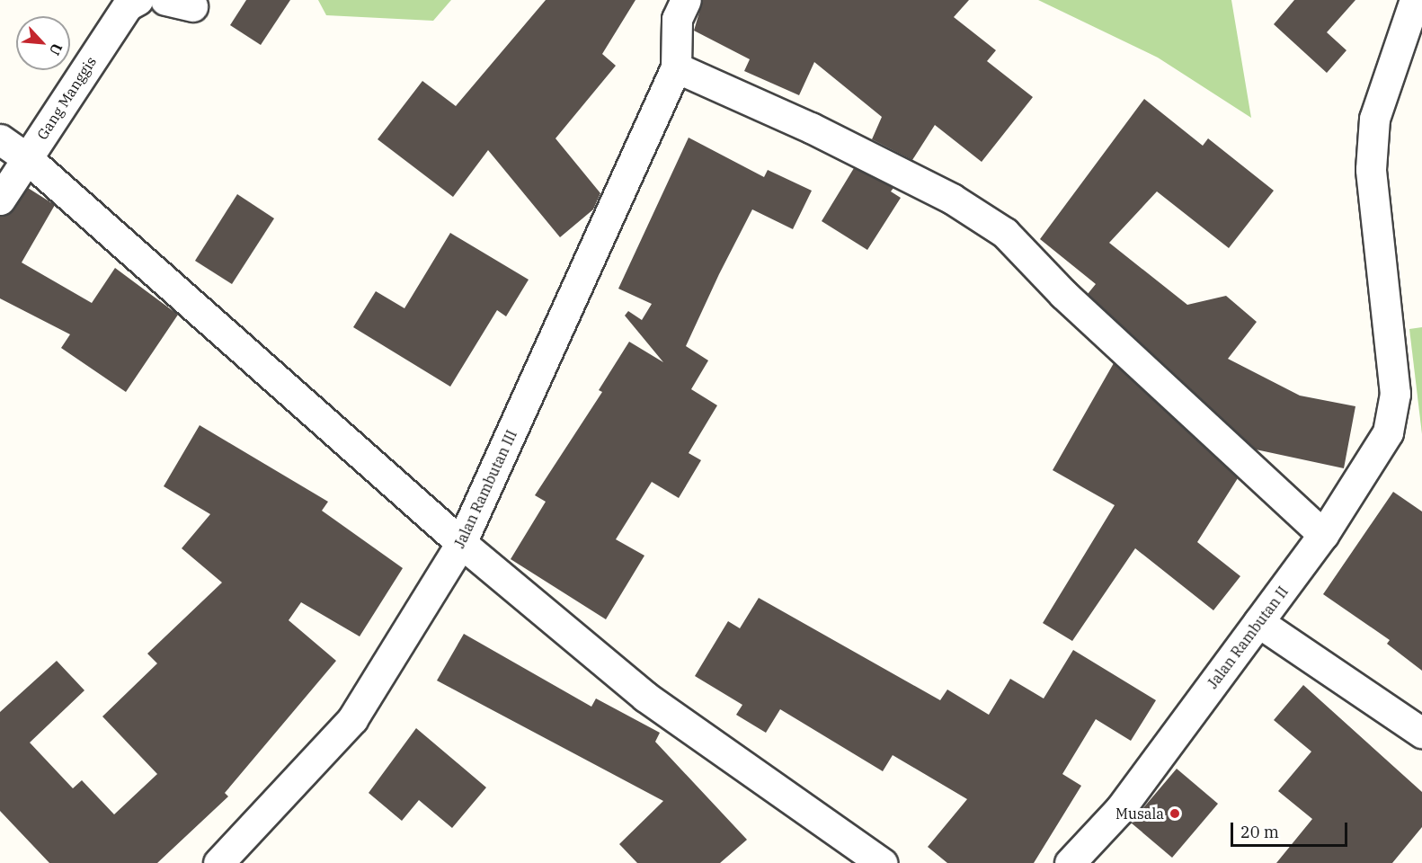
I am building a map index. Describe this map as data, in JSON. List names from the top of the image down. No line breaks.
{"streets":{"street":["Gang Manggis","Jalan Rambutan III","Jalan Rambutan II"]},"places":["Musala"],"scale_bar":"20 m","north":"bottom right"}
